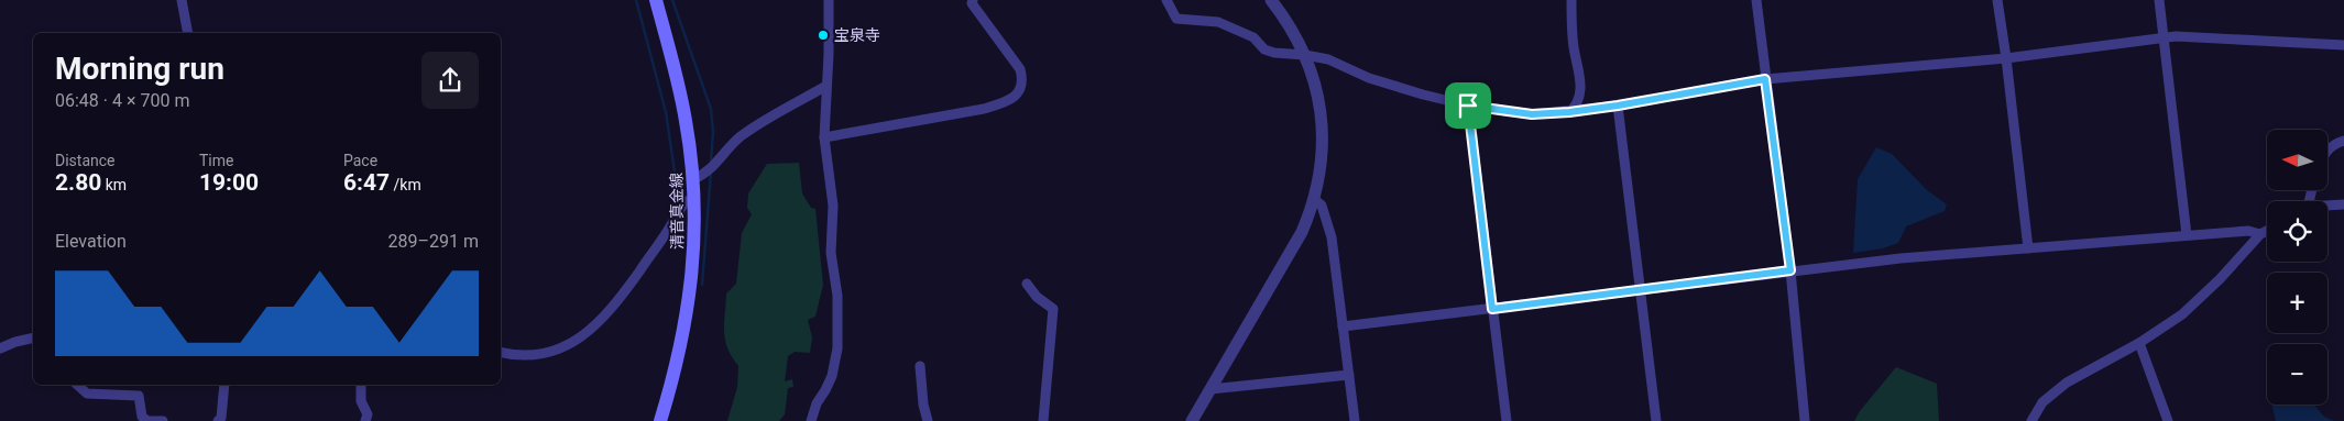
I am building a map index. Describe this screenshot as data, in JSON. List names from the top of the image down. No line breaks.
{"streets":{"main road":["清音真金線"]},"places":["宝泉寺"],"north":"left","page":{"heading":["Morning run","06:48 · 4 × 700 m"],"stats":[["Distance","2.80 km"],["Time","19:00"],["Pace","6:47 /km"]],"map_buttons":["+","−"],"chart":["Elevation","289–291 m"]}}
